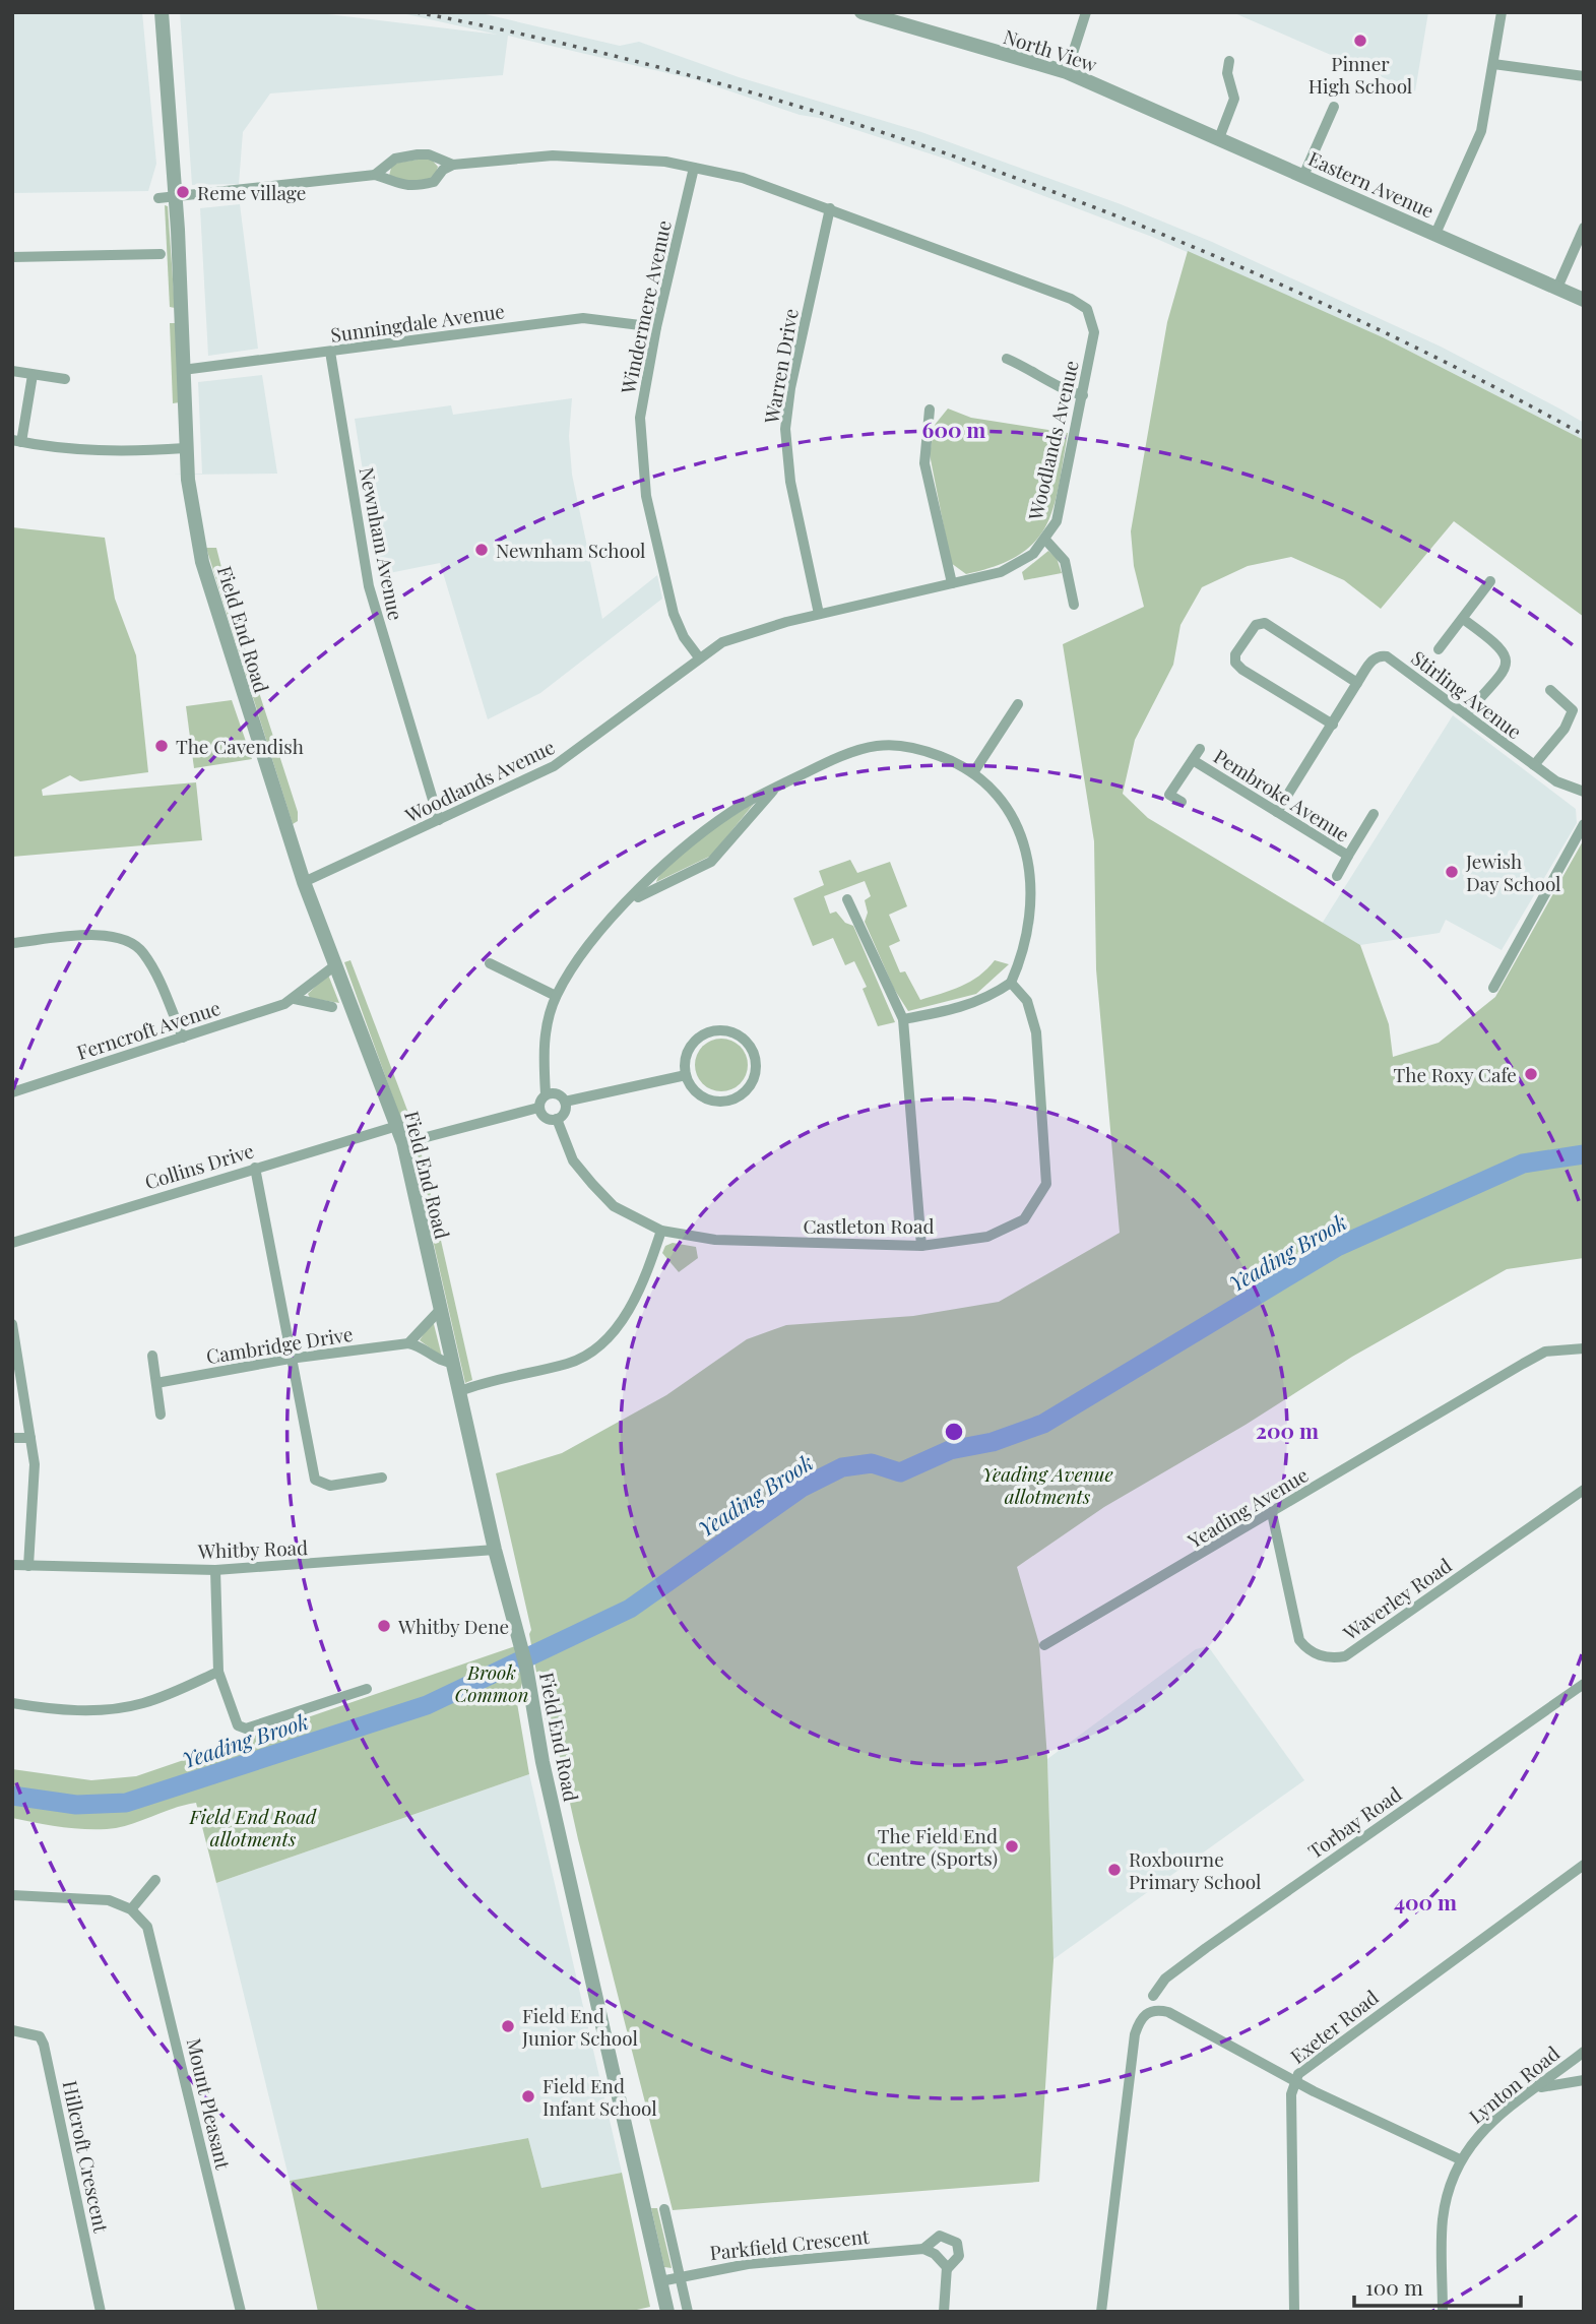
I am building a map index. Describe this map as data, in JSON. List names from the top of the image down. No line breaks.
{"streets":{"street":["North View","Eastern Avenue","Windermere Avenue","Sunningdale Avenue","Warren Drive","Woodlands Avenue","Newnham Avenue","Field End Road","Stirling Avenue","Pembroke Avenue","Ferncroft Avenue","Collins Drive","Castleton Road","Cambridge Drive","Yeading Avenue","Whitby Road","Waverley Road","Torbay Road","Exeter Road","Lynton Road","Mount Pleasant","Hillcroft Crescent","Parkfield Crescent"]},"crossings":[["North View","Eastern Avenue"],["Windermere Avenue","Sunningdale Avenue"],["Windermere Avenue","Woodlands Avenue"],["Sunningdale Avenue","Newnham Avenue"],["Sunningdale Avenue","Field End Road"],["Warren Drive","Woodlands Avenue"],["Woodlands Avenue","Newnham Avenue"],["Woodlands Avenue","Field End Road"],["Field End Road","Ferncroft Avenue"],["Field End Road","Collins Drive"],["Field End Road","Whitby Road"],["Field End Road","Parkfield Crescent"],["Stirling Avenue","Pembroke Avenue"],["Yeading Avenue","Waverley Road"]],"water":["Yeading Brook"],"parks":["Yeading Avenue allotments","Brook Common","Field End Road allotments"],"places":["Pinner High School","Reme village","Newnham School","The Cavendish","Jewish Day School","The Roxy Cafe","Whitby Dene","The Field End Centre (Sports)","Roxbourne Primary School","Field End Junior School","Field End Infant School"],"scale_bar":"100 m","rings":["600 m","200 m","400 m"]}
